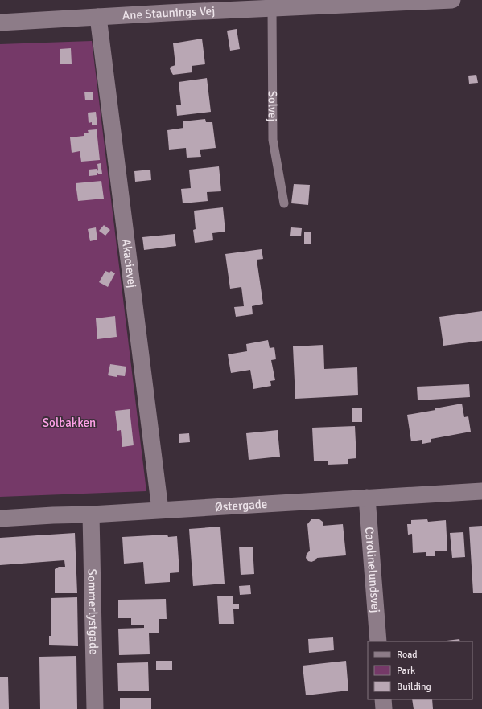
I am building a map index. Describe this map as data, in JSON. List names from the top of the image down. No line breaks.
{"streets":{"street":["Ane Staunings Vej","Akacievej","Østergade","Carolinelundsvej","Sommerlystgade"],"lane":["Solvej"]},"crossings":[["Ane Staunings Vej","Solvej"],["Ane Staunings Vej","Akacievej"],["Akacievej","Østergade"],["Østergade","Carolinelundsvej"],["Østergade","Sommerlystgade"]],"parks":["Solbakken"],"legend":["Road","Park","Building"]}
